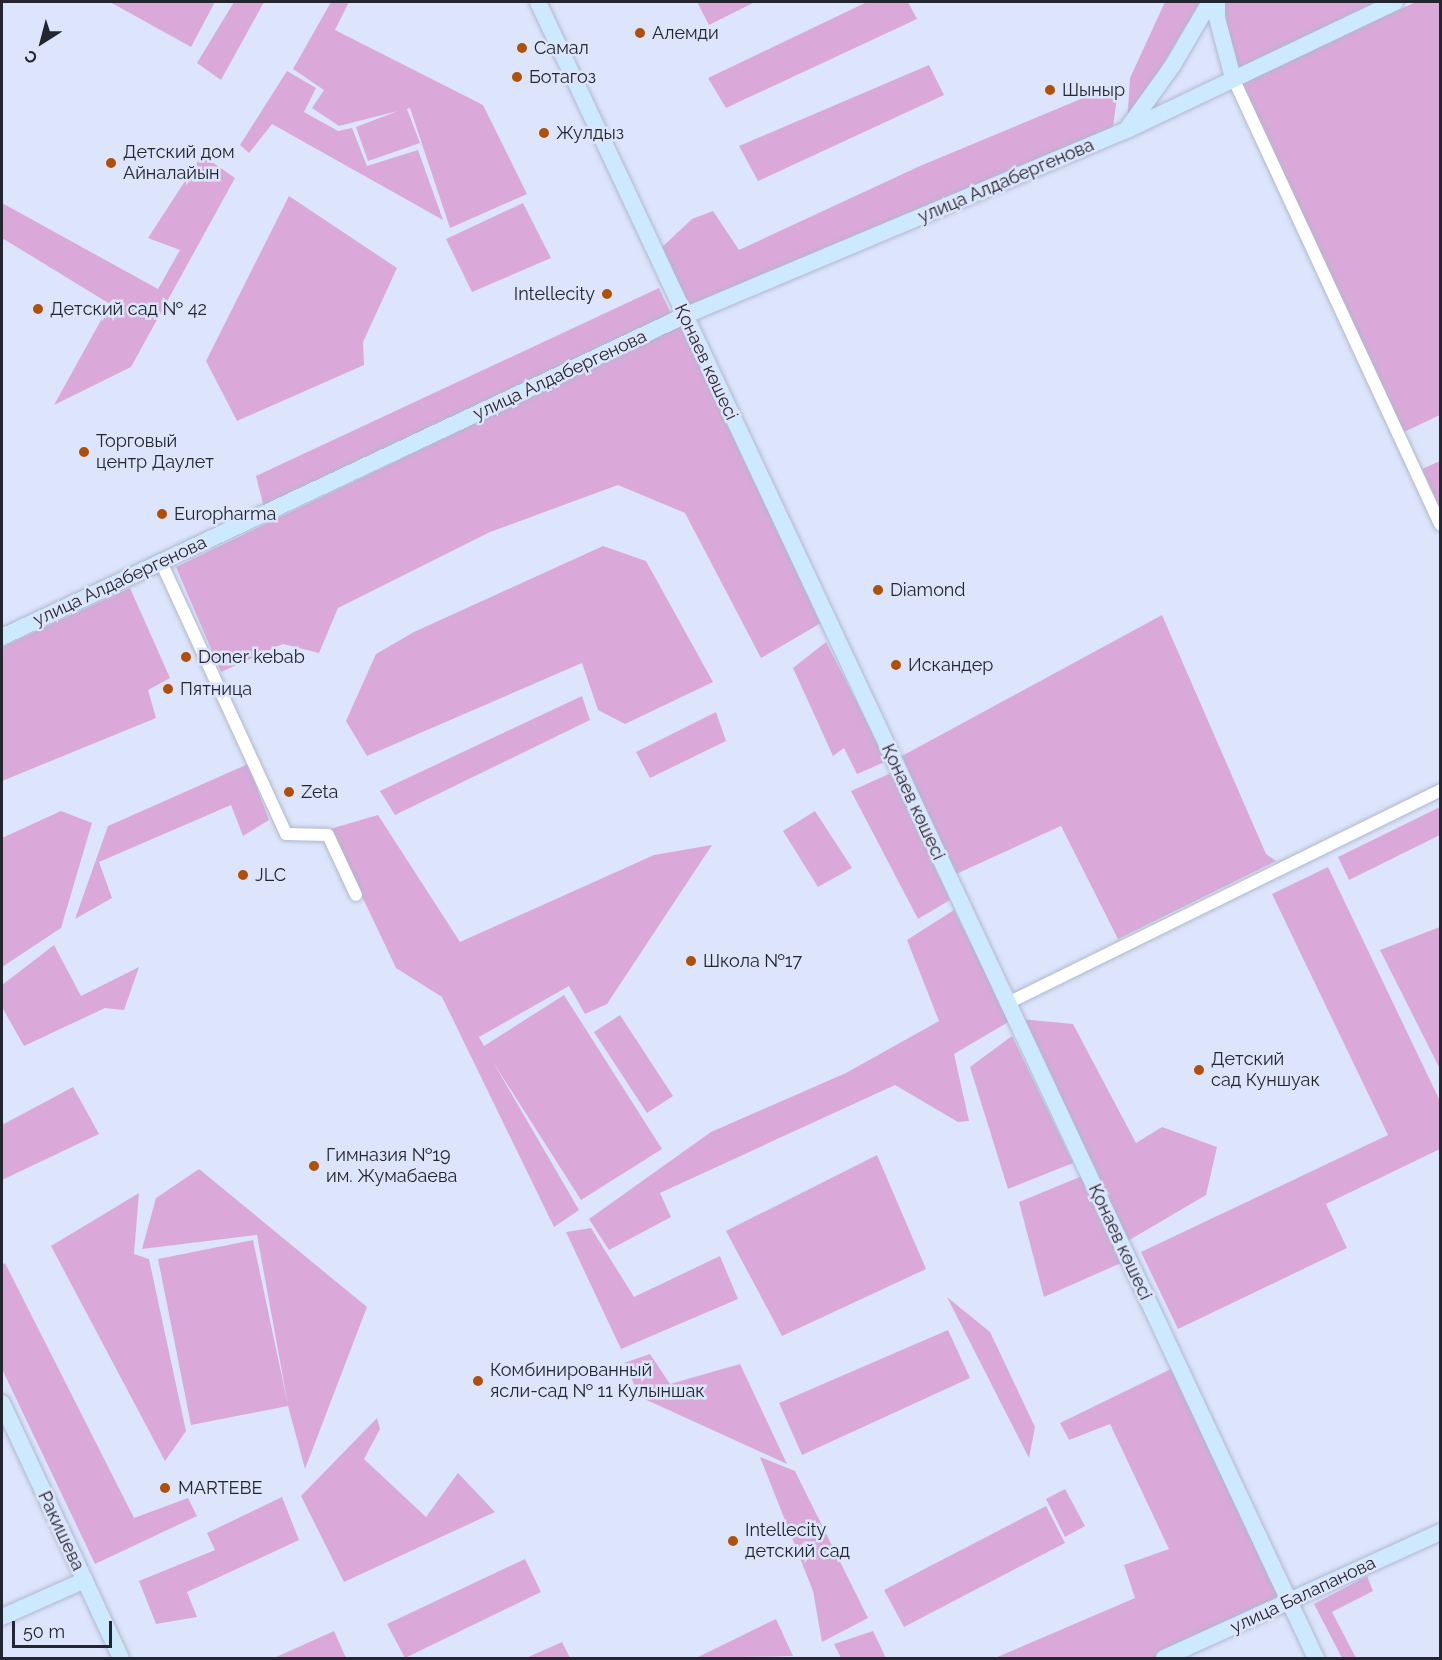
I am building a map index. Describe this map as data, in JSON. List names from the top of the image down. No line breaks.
{"streets":{"street":["улица Алдабергенова","Қонаев көшесі","Ракишева","улица Балапанова"]},"crossings":[["улица Алдабергенова","Қонаев көшесі"],["Қонаев көшесі","улица Балапанова"]],"places":["Алемди","Самал","Ботагоз","Шыныр","Жулдыз","Детский дом Айналайын","Intellecity","Детский сад № 42","Торговый центр Даулет","Europharma","Diamond","Doner kebab","Искандер","Пятница","Zeta","JLC","Школа №17","Детский сад Куншуак","Гимназия №19 им. Жумабаева","Комбинированный ясли-сад № 11 Кулыншак","MARTEBE","Intellecity детский сад"],"scale_bar":"50 m","north":"bottom left"}
